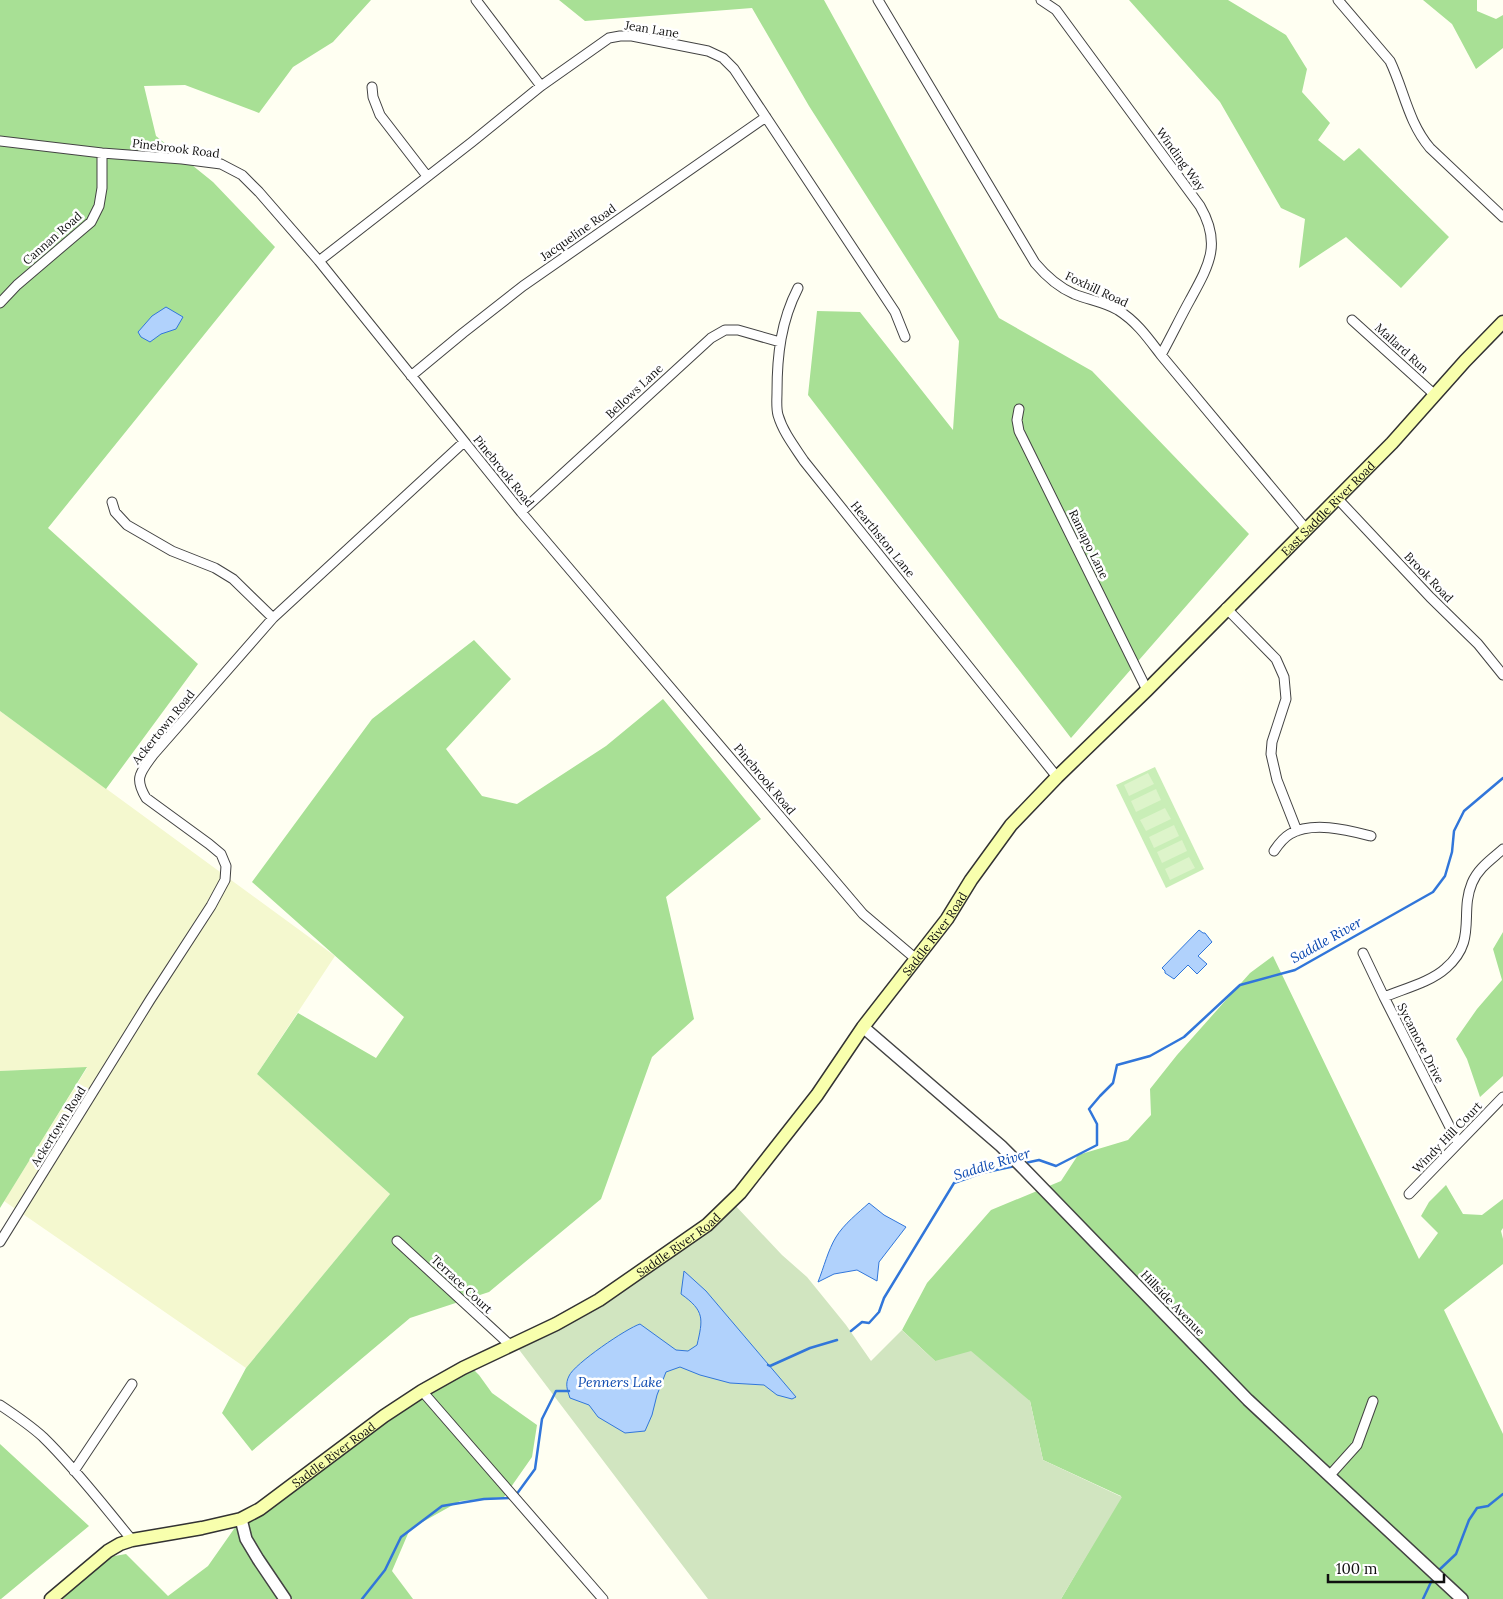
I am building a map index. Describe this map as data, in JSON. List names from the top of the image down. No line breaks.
{"streets":{"main road":["East Saddle River Road","Saddle River Road"],"street":["Jean Lane","Pinebrook Road","Winding Way","Jacqueline Road","Cannan Road","Foxhill Road","Mallard Run","Bellows Lane","Hearthston Lane","Ramapo Lane","Brook Road","Ackertown Road","Sycamore Drive","Windy Hill Court","Terrace Court","Hillside Avenue"]},"crossings":[["Jean Lane","Pinebrook Road"],["Jean Lane","Jacqueline Road"],["Pinebrook Road","Jacqueline Road"],["Pinebrook Road","Cannan Road"],["Pinebrook Road","Bellows Lane"],["Pinebrook Road","Ackertown Road"],["Pinebrook Road","Saddle River Road"],["Winding Way","Foxhill Road"],["Foxhill Road","East Saddle River Road"],["Mallard Run","East Saddle River Road"],["Bellows Lane","Hearthston Lane"],["East Saddle River Road","Ramapo Lane"],["East Saddle River Road","Brook Road"],["East Saddle River Road","Saddle River Road"],["Hearthston Lane","Saddle River Road"],["Ramapo Lane","Saddle River Road"],["Saddle River Road","Terrace Court"],["Saddle River Road","Hillside Avenue"],["Sycamore Drive","Windy Hill Court"]],"water":["Saddle River","Penners Lake"],"scale_bar":"100 m"}
